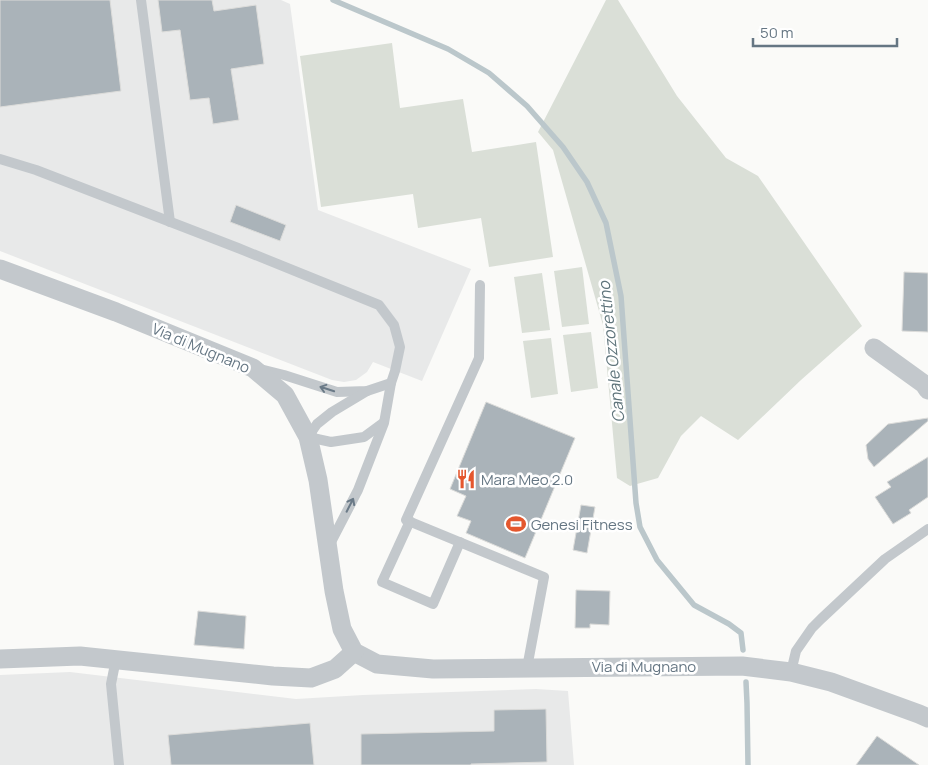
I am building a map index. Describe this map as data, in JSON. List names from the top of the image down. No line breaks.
{"streets":{"street":["Via di Mugnano"]},"water":["Canale Ozzorettino"],"places":{"restaurant":["Mara Meo 2.0"],"sports":["Genesi Fitness"]},"scale_bar":"50 m"}
